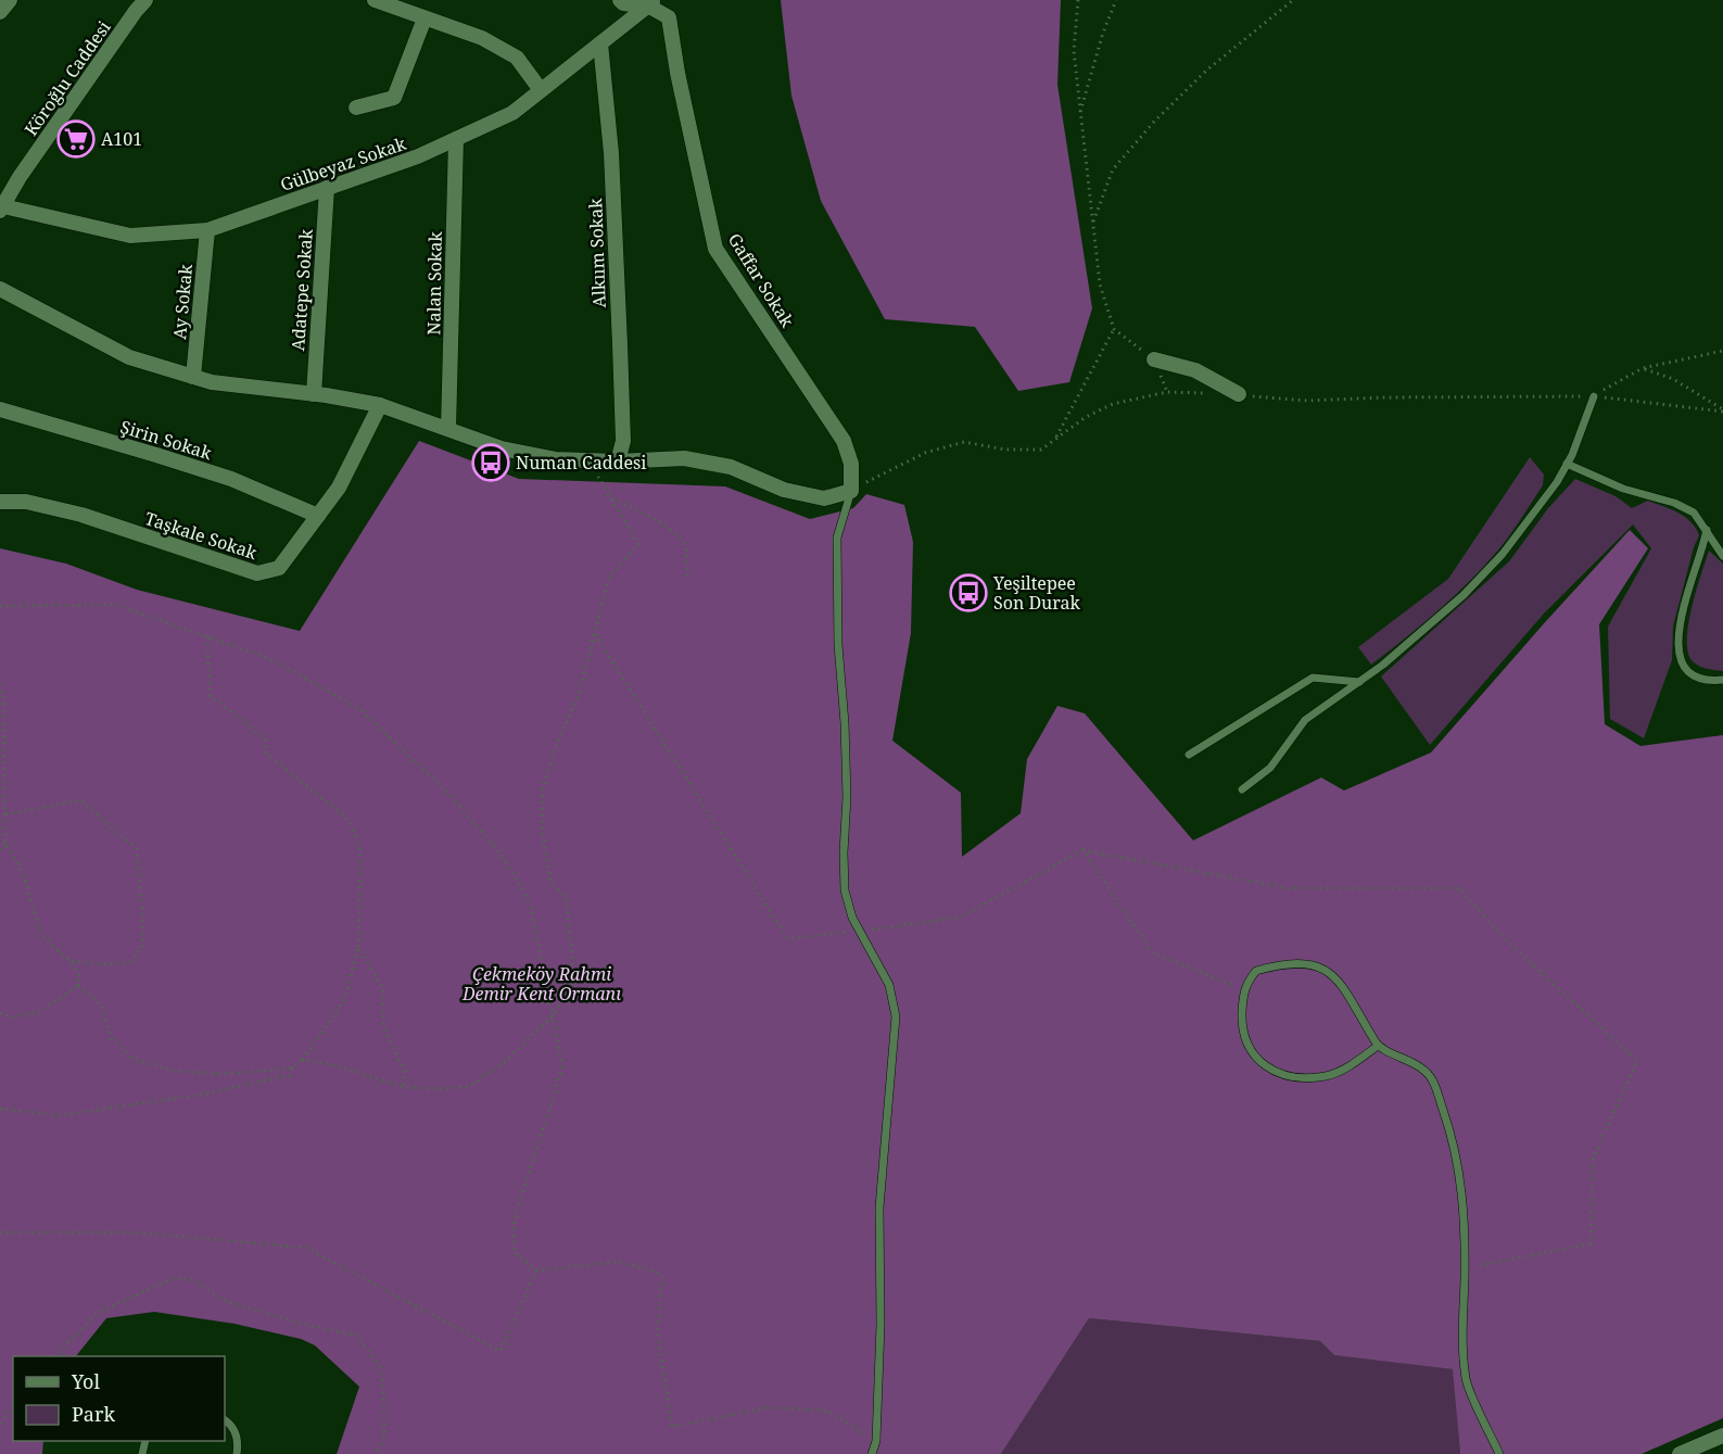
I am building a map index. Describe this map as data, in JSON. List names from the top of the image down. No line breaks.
{"streets":{"street":["Köroğlu Caddesi","Gülbeyaz Sokak","Alkıım Sokak","Gaffar Sokak","Nalan Sokak","Adatepe Sokak","Ay Sokak","Şirin Sokak","Taşkale Sokak"]},"crossings":[["Köroğlu Caddesi","Gülbeyaz Sokak"],["Gülbeyaz Sokak","Alkıım Sokak"],["Gülbeyaz Sokak","Gaffar Sokak"],["Gülbeyaz Sokak","Nalan Sokak"],["Gülbeyaz Sokak","Adatepe Sokak"],["Gülbeyaz Sokak","Ay Sokak"],["Şirin Sokak","Taşkale Sokak"]],"parks":["Çekmeköy Rahmi Demir Kent Ormanı"],"places":{"supermarket":["A101"],"bus stop":["Numan Caddesi","Yeşiltepee Son Durak"]},"legend":["Yol","Park"]}
